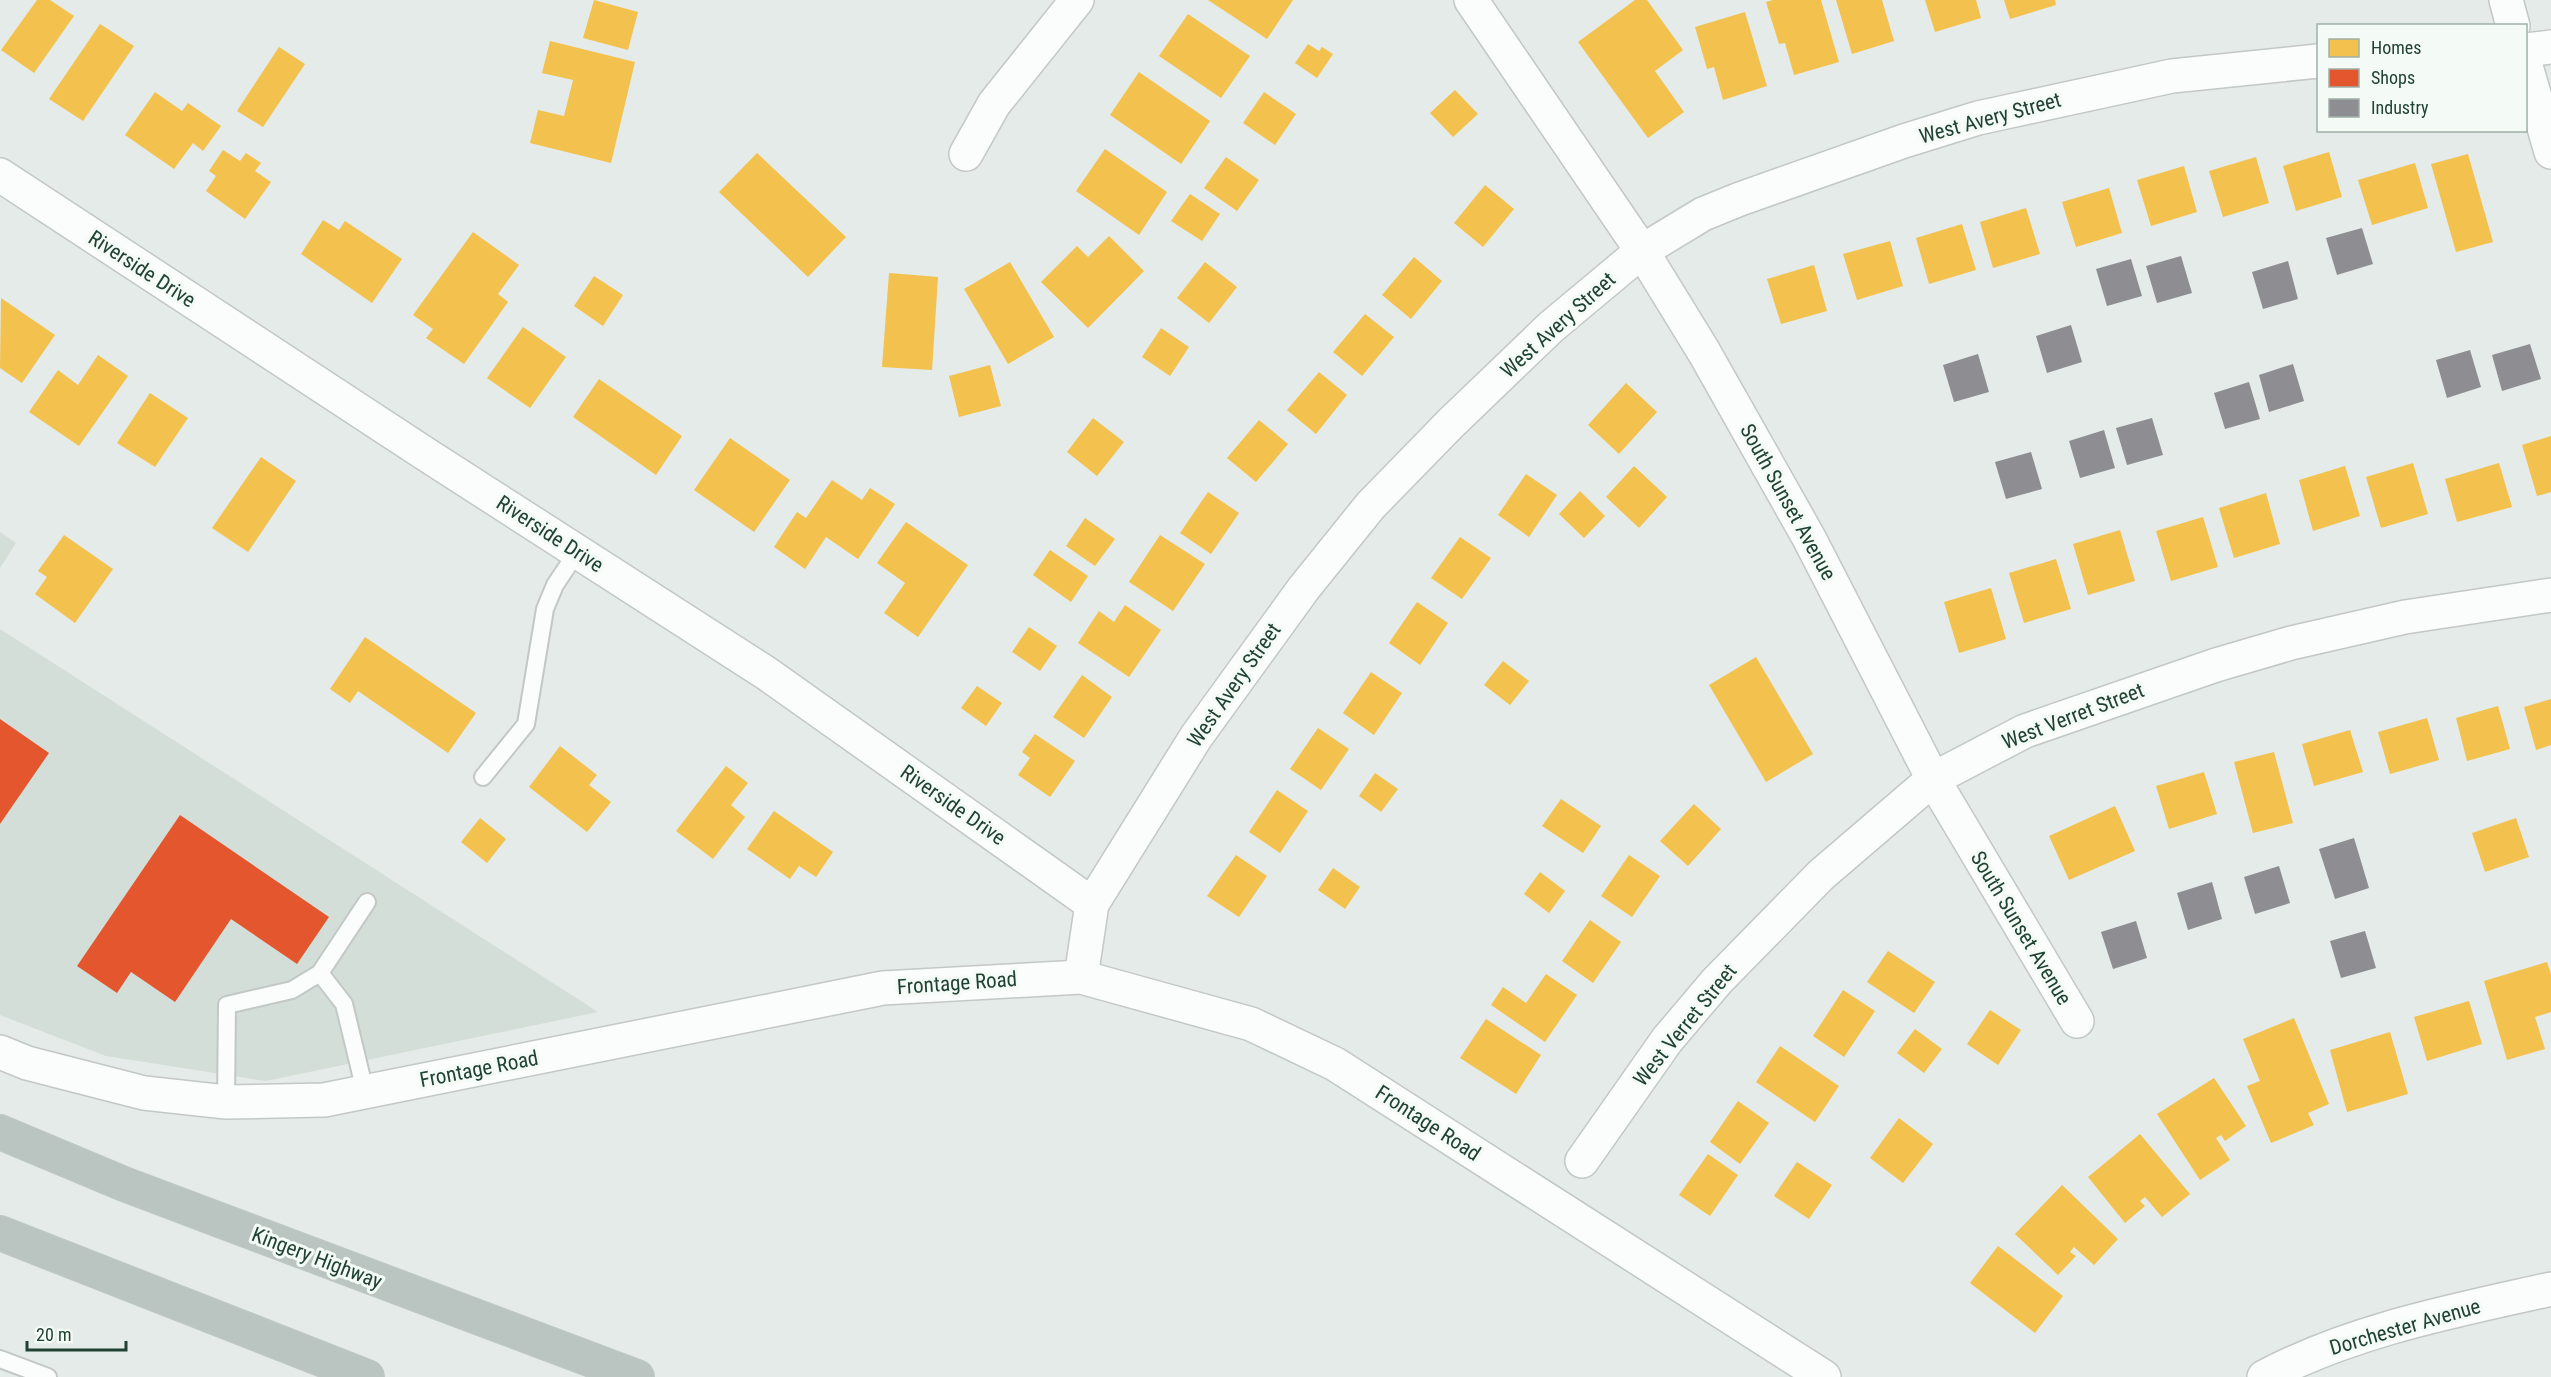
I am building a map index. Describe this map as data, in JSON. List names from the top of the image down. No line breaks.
{"streets":{"highway":["Kingery Highway"],"street":["West Avery Street","Riverside Drive","South Sunset Avenue","West Verret Street","Frontage Road","Dorchester Avenue"]},"crossings":[["West Avery Street","Riverside Drive"],["West Avery Street","South Sunset Avenue"],["West Avery Street","Frontage Road"],["South Sunset Avenue","West Verret Street"]],"legend":["Homes","Shops","Industry"],"scale_bar":"20 m"}
